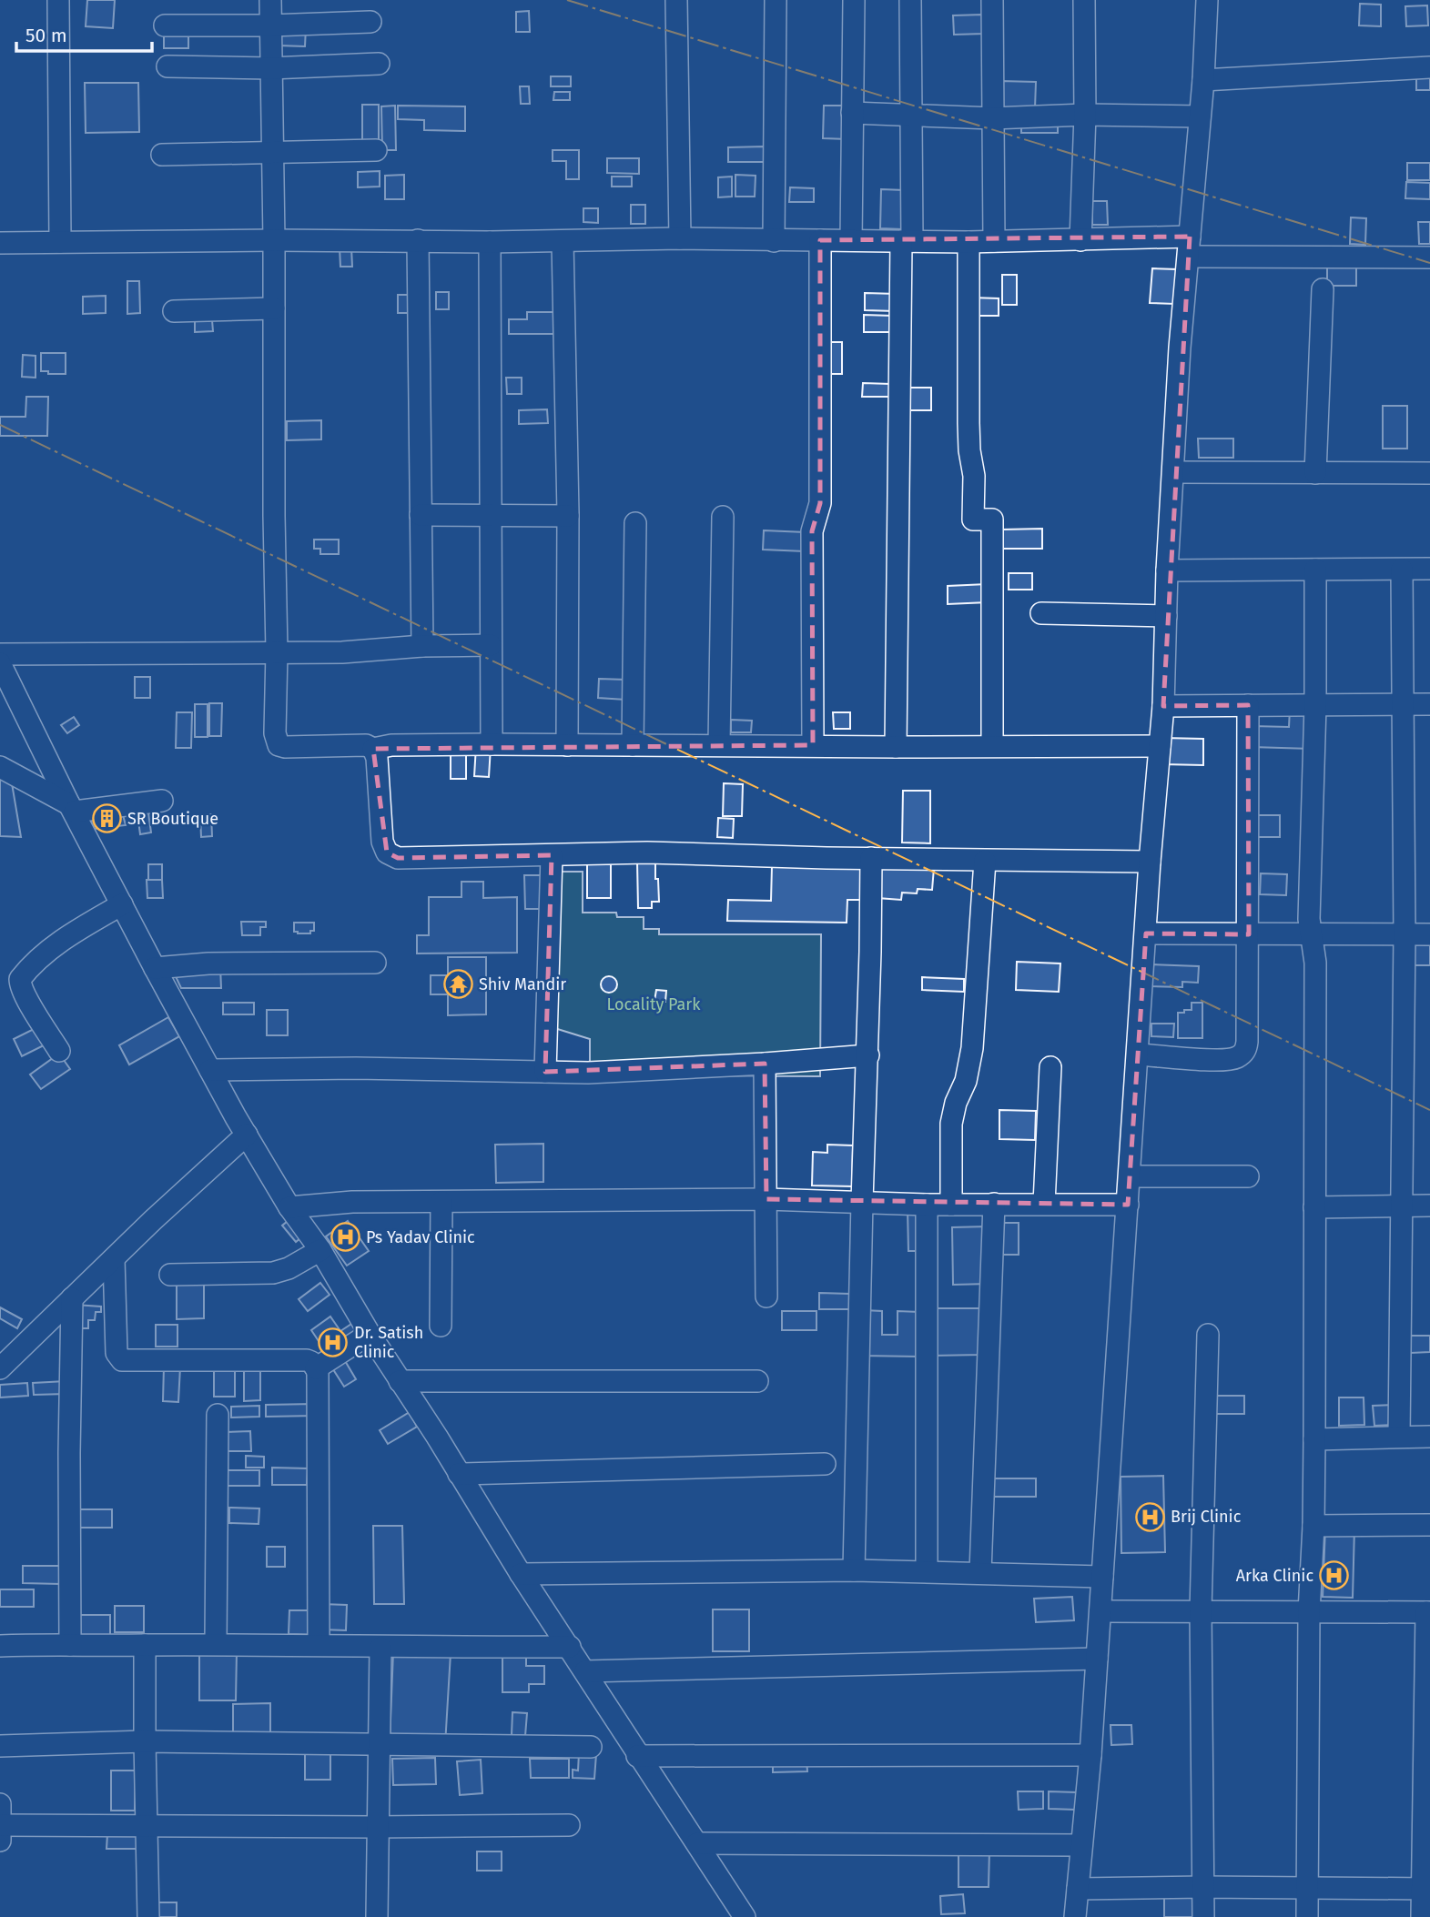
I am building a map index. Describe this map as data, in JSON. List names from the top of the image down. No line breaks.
{"parks":["Locality Park"],"places":{"building":["SR Boutique"],"temple":["Shiv Mandir"],"hospital":["Ps Yadav Clinic","Dr. Satish Clinic","Brij Clinic","Arka Clinic"]},"scale_bar":"50 m"}
